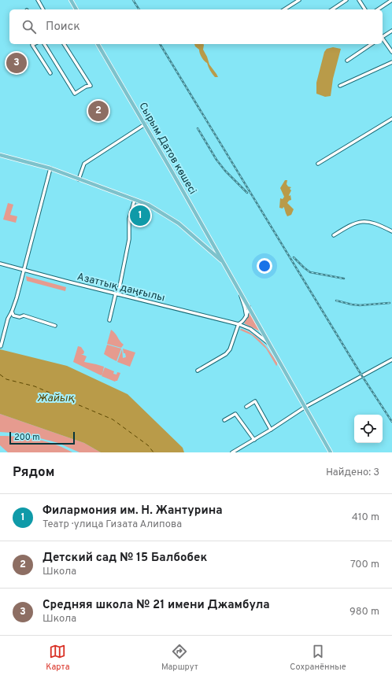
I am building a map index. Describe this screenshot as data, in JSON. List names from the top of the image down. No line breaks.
{"streets":{"main road":["Сырым Датов көшесі"],"street":["Азаттық даңғылы"]},"crossings":[["Сырым Датов көшесі","Азаттық даңғылы"]],"water":["Жайық"],"scale_bar":"200 m","page":{"search":"Поиск","pins":["3","2","1"],"scale":"200 m","heading":["Рядом","Найдено: 3"],"list":[{"mark":"1","name":"Филармония им. Н. Жантурина","note":"Театр · улица Гизата Алипова","value":"410 m"},{"mark":"2","name":"Детский сад № 15 Балбобек","note":"Школа","value":"700 m"},{"mark":"3","name":"Средняя школа № 21 имени Джамбула","note":"Школа","value":"980 m"}],"nav":["Карта","Маршрут","Сохранённые"]}}
